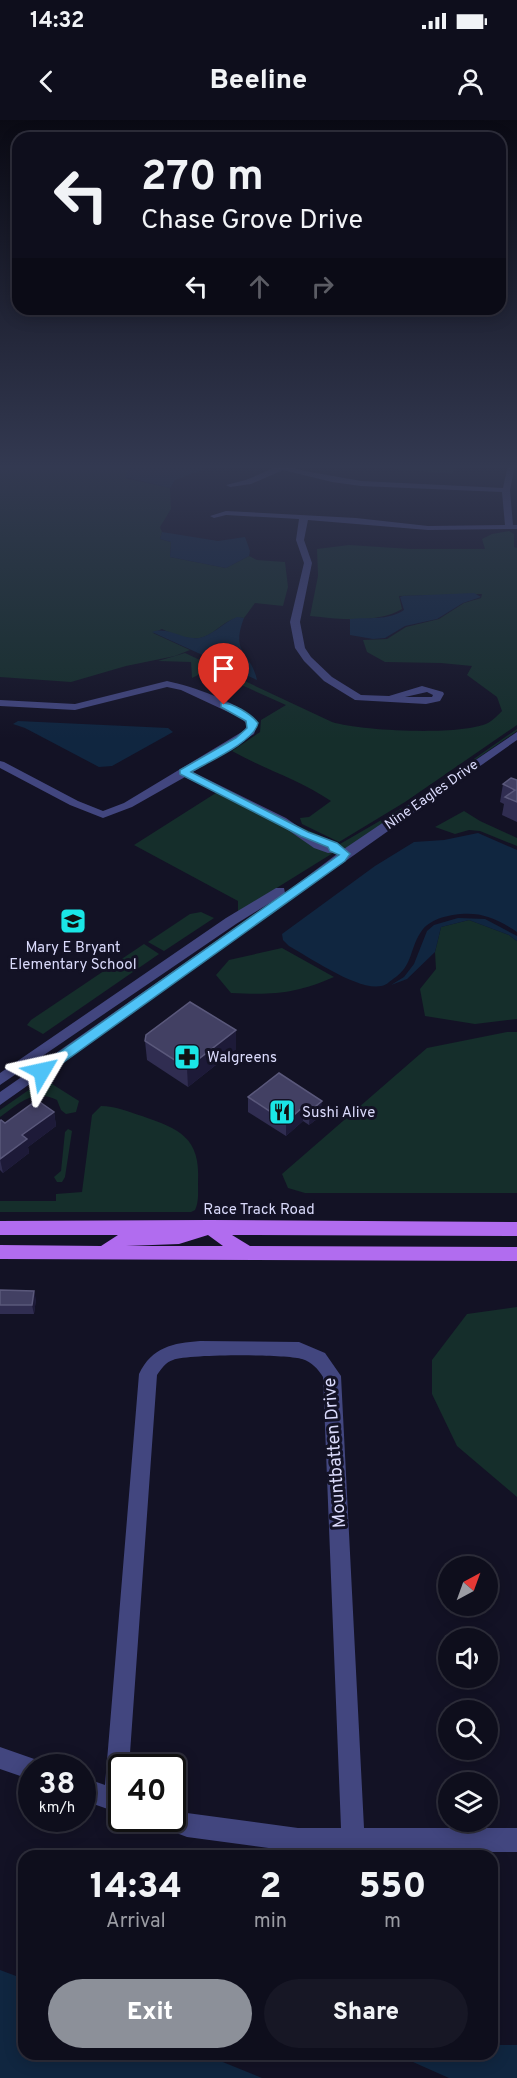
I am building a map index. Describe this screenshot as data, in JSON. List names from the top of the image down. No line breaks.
{"streets":{"main road":["Race Track Road"],"street":["Nine Eagles Drive","Mountbatten Drive"]},"places":{"school or university":["Mary E Bryant Elementary School"],"pharmacy":["Walgreens"],"restaurant":["Sushi Alive"]},"north":"top right","page":{"status":"14:32","header":"Beeline","turn":["270 m","Chase Grove Drive"],"speed":"38 km/h","limit":"40","eta":["14:34","Arrival","2","min","550","m"],"buttons":["Exit","Share"]}}
